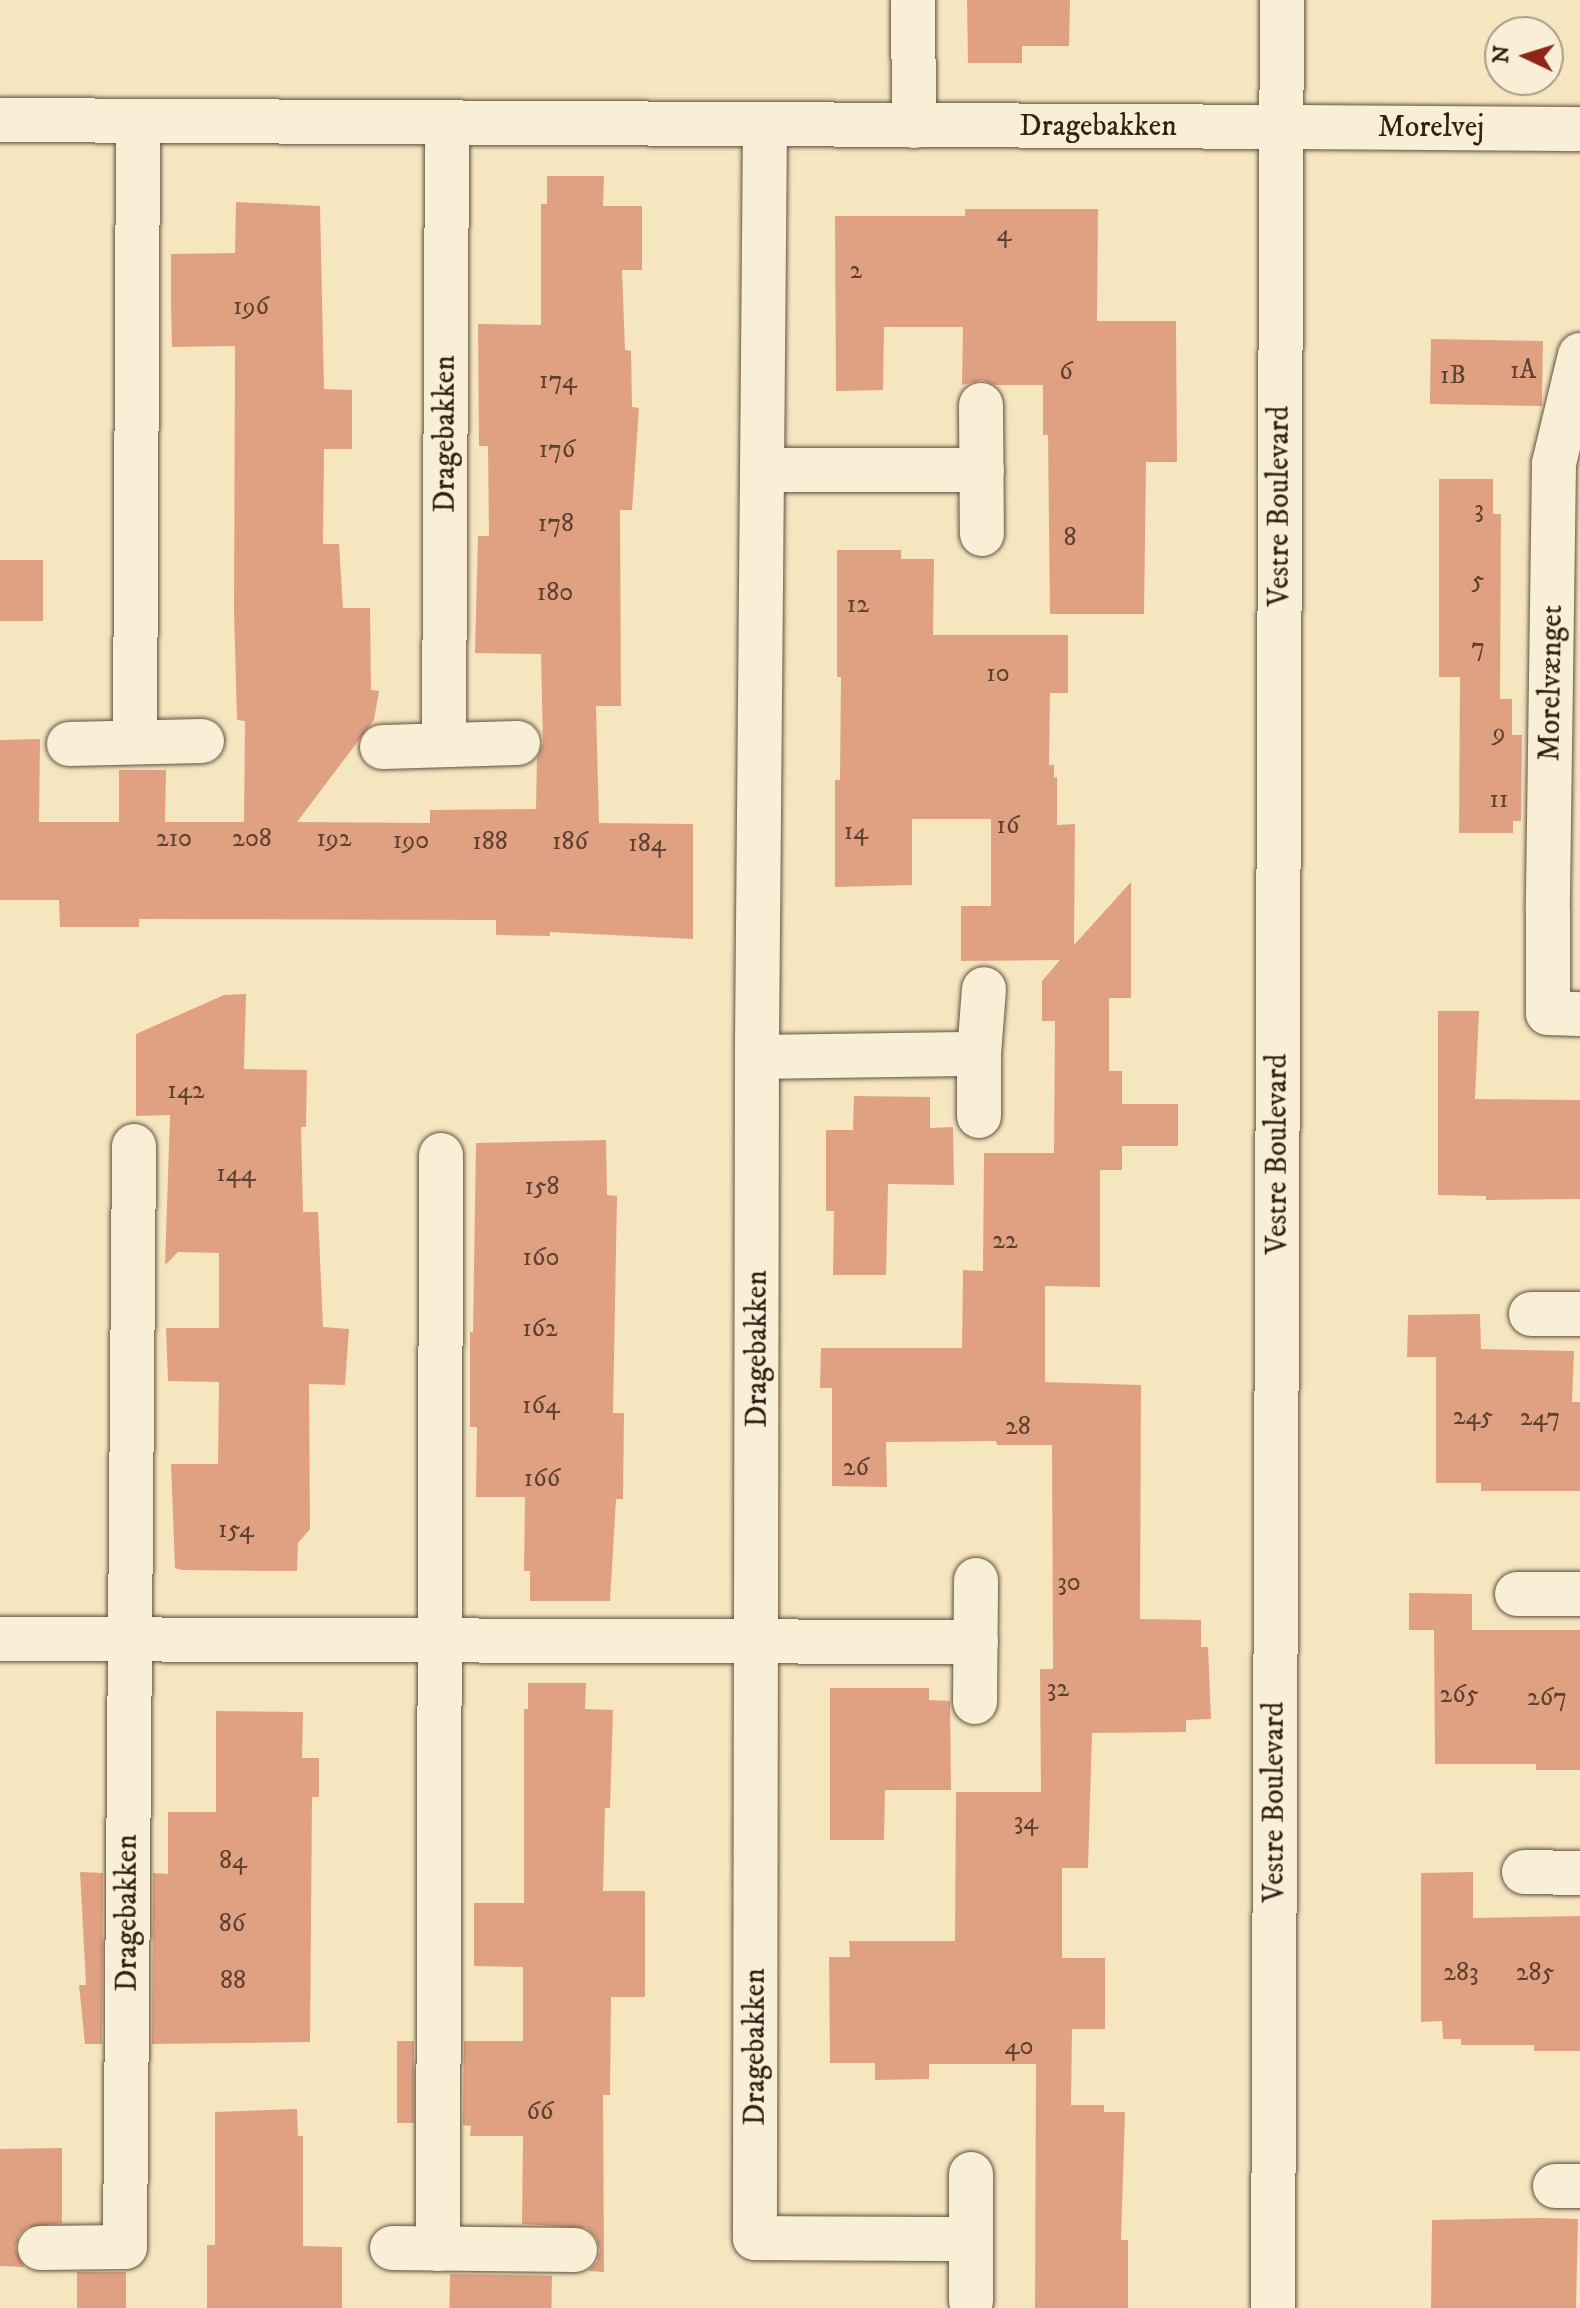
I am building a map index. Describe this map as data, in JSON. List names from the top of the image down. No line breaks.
{"streets":{"street":["Dragebakken","Morelvej","Vestre Boulevard","Morelvænget"]},"crossings":[["Dragebakken","Morelvej"],["Dragebakken","Vestre Boulevard"],["Morelvej","Vestre Boulevard"]],"house_numbers":["4","2","196","1A","6","1B","174","176","3","178","8","5","180","12","7","10","9","11","16","14","210","208","192","190","188","186","184","142","144","158","22","160","162","164","245","247","28","26","166","154","30","32","265","267","34","84","86","283","285","88","40","66"],"north":"left"}
